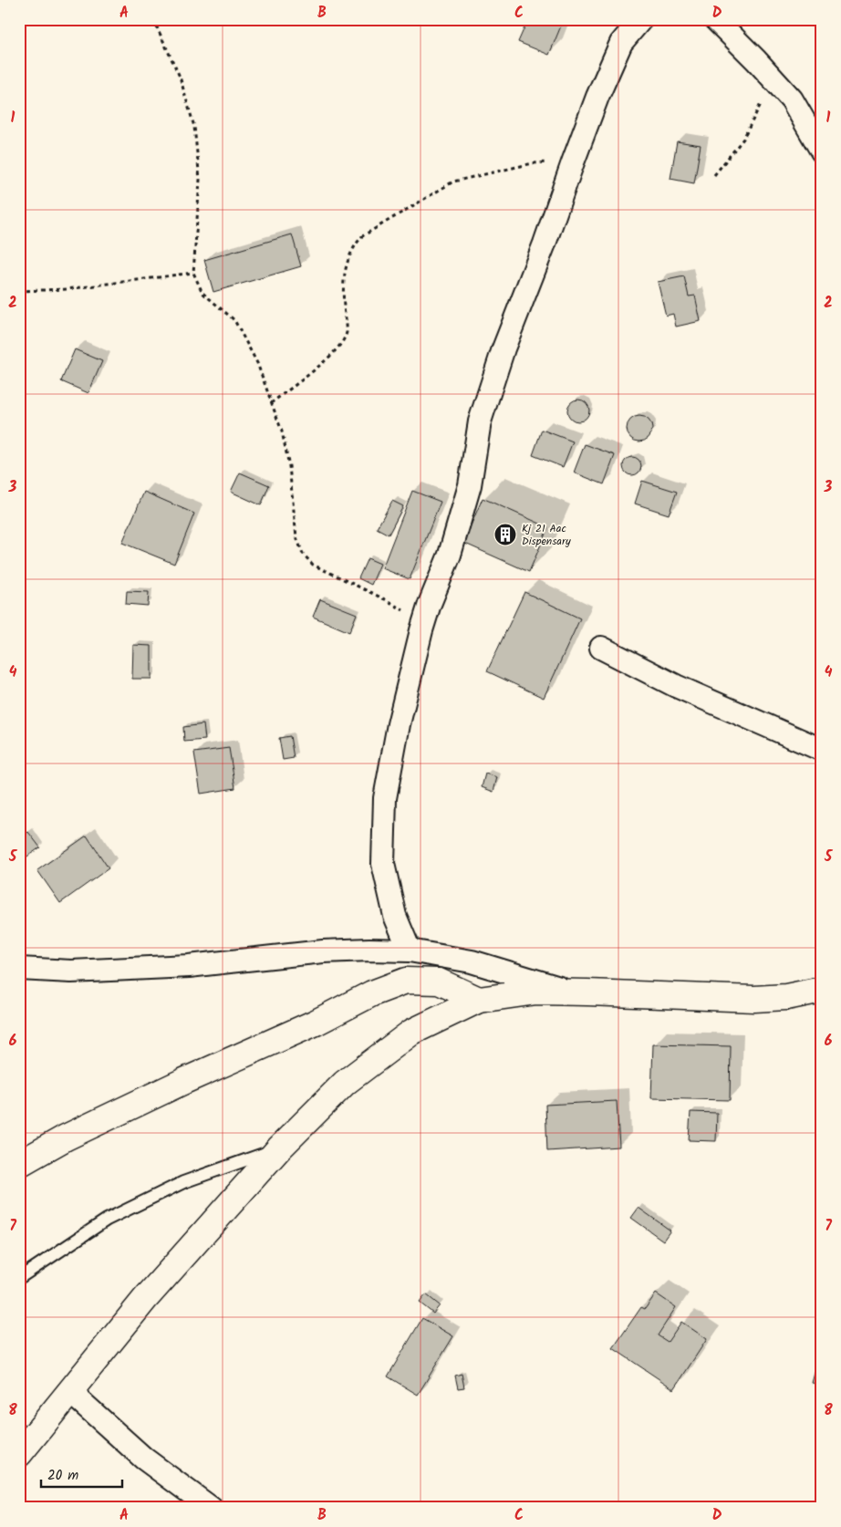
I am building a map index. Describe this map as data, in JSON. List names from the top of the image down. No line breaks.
{"places":{"building":["Kj 21 Aac Dispensary"]},"scale_bar":"20 m","grid":{"columns":["A","B","C","D"],"rows":["1","2","3","4","5","6","7","8"]}}
